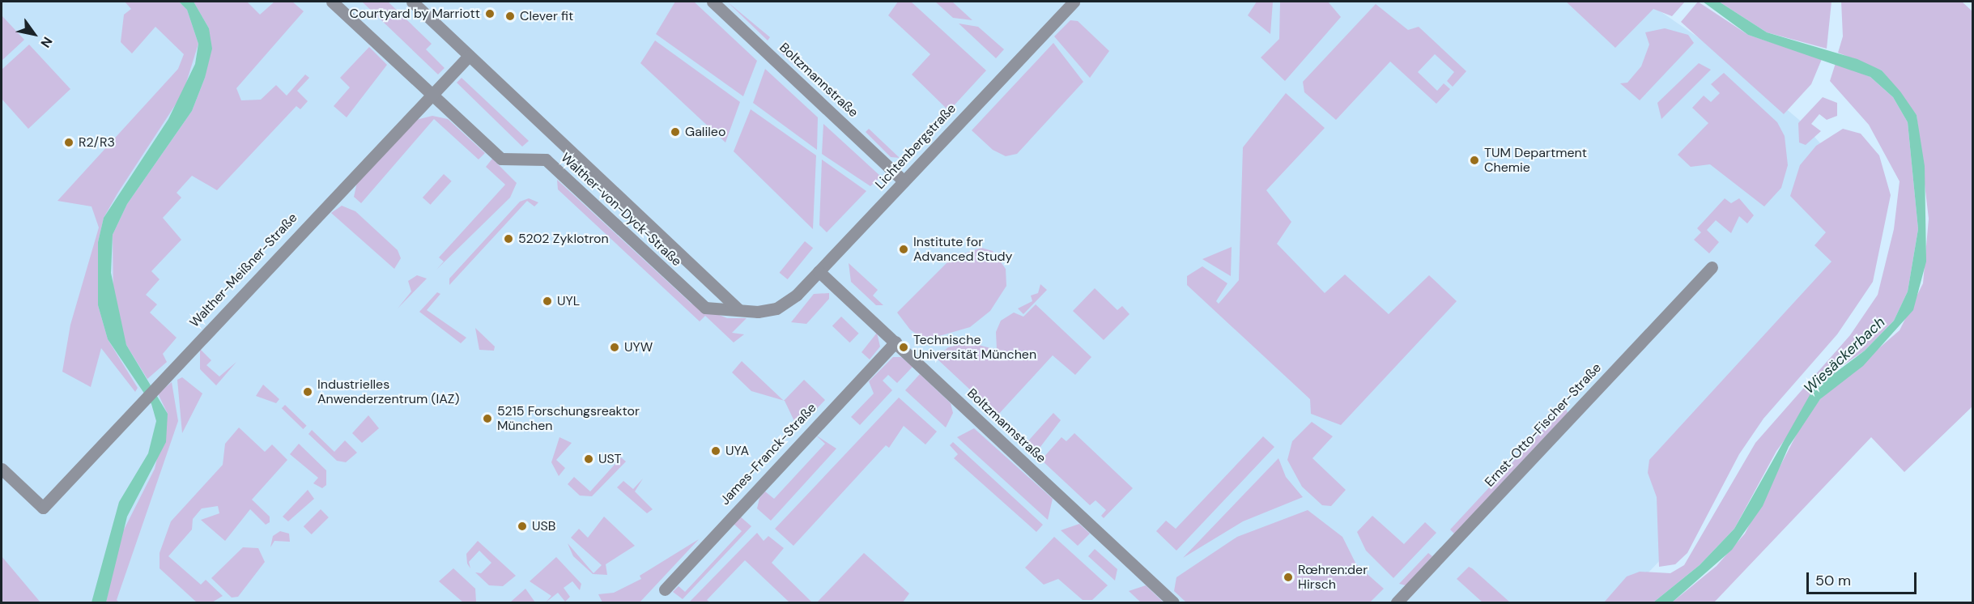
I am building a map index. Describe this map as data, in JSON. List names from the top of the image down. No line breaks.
{"streets":{"street":["Boltzmannstraße","Lichtenbergstraße","Walther-von-Dyck-Straße","Walther-Meißner-Straße","Ernst-Otto-Fischer-Straße","James-Franck-Straße"]},"crossings":[["Boltzmannstraße","Lichtenbergstraße"],["Boltzmannstraße","James-Franck-Straße"],["Lichtenbergstraße","Walther-von-Dyck-Straße"],["Walther-von-Dyck-Straße","Walther-Meißner-Straße"]],"water":["Wiesäckerbach"],"places":["Courtyard by Marriott","Clever fit","Galileo","R2/R3","TUM Department Chemie","5202 Zyklotron","Institute for Advanced Study","UYL","UYW","Technische Universität München","Industrielles Anwenderzentrum (IAZ)","5215 Forschungsreaktor München","UYA","UST","USB","Rœhren:der Hirsch"],"scale_bar":"50 m","north":"bottom right"}
